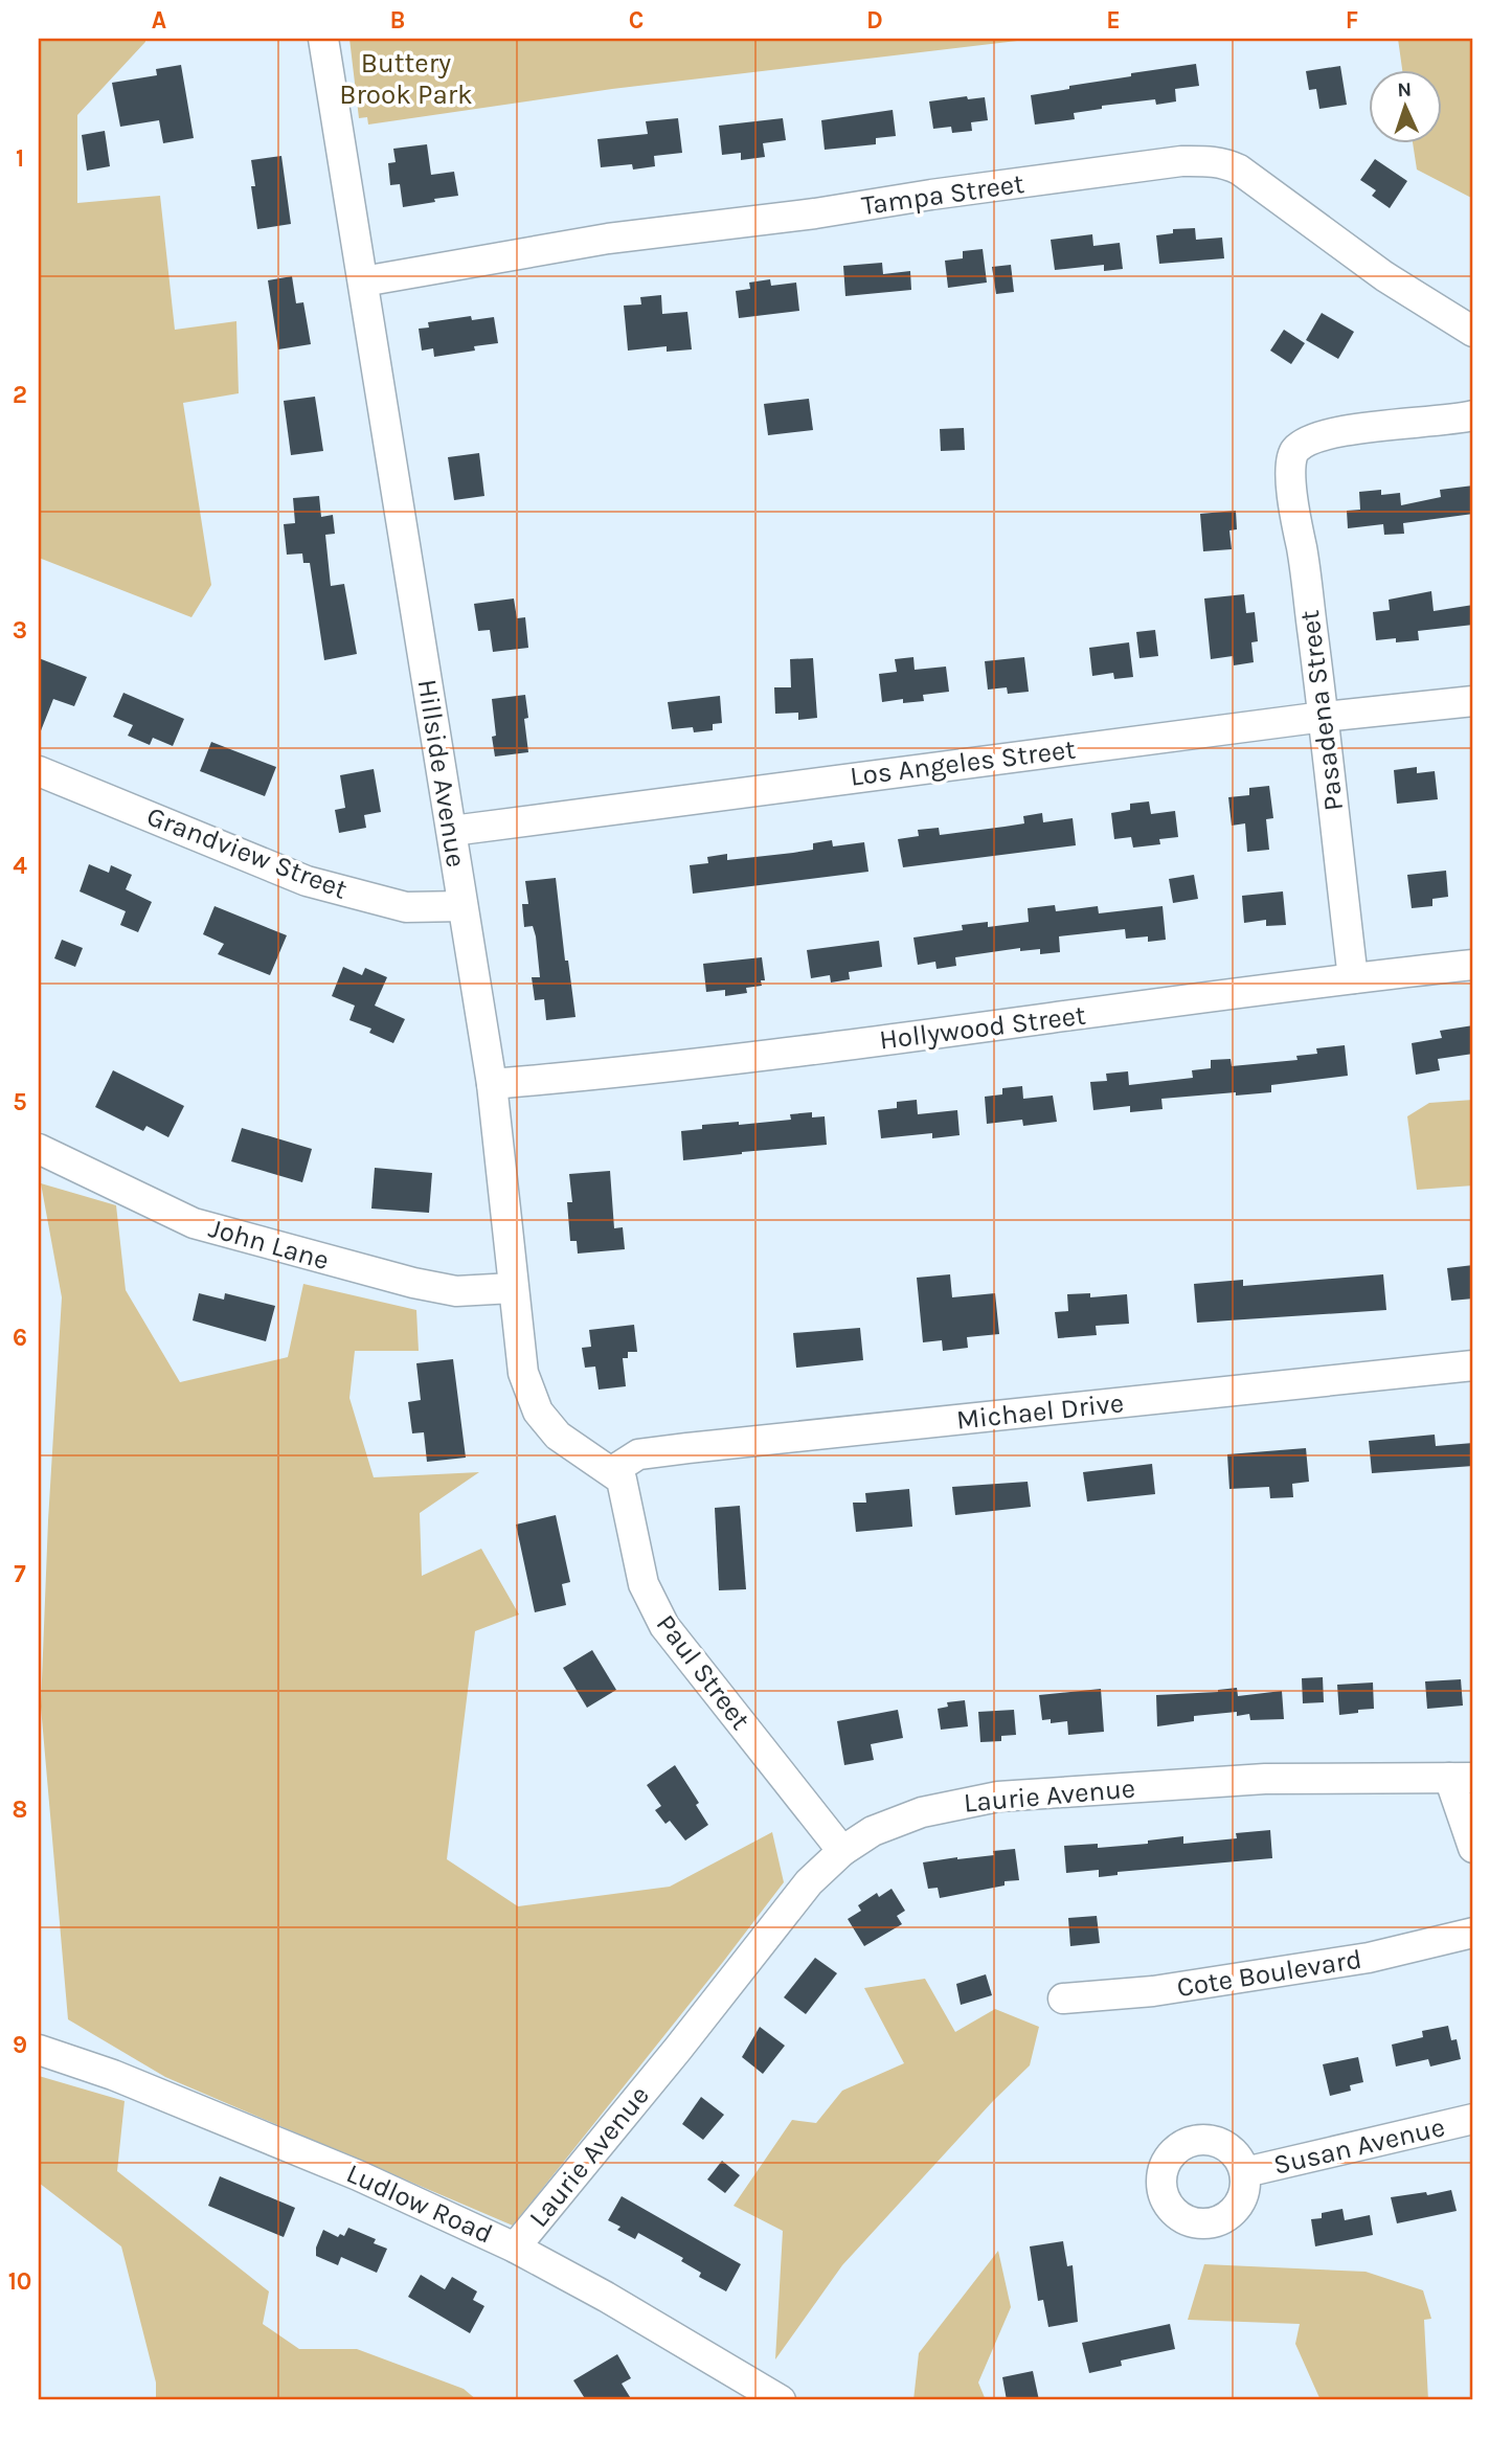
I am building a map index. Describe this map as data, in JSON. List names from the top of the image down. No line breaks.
{"streets":{"street":["Tampa Street","Pasadena Street","Los Angeles Street","Hillside Avenue","Grandview Street","Hollywood Street","John Lane","Michael Drive","Paul Street","Laurie Avenue","Cote Boulevard","Susan Avenue","Ludlow Road"]},"crossings":[["Tampa Street","Hillside Avenue"],["Pasadena Street","Los Angeles Street"],["Pasadena Street","Hollywood Street"],["Los Angeles Street","Hillside Avenue"],["Hillside Avenue","Grandview Street"],["Hillside Avenue","Hollywood Street"],["Hillside Avenue","John Lane"],["Hillside Avenue","Michael Drive"],["Hillside Avenue","Paul Street"],["Michael Drive","Paul Street"],["Paul Street","Laurie Avenue"],["Laurie Avenue","Ludlow Road"]],"parks":["Buttery Brook Park"],"north":"top","grid":{"columns":["A","B","C","D","E","F"],"rows":["1","2","3","4","5","6","7","8","9","10"]}}
